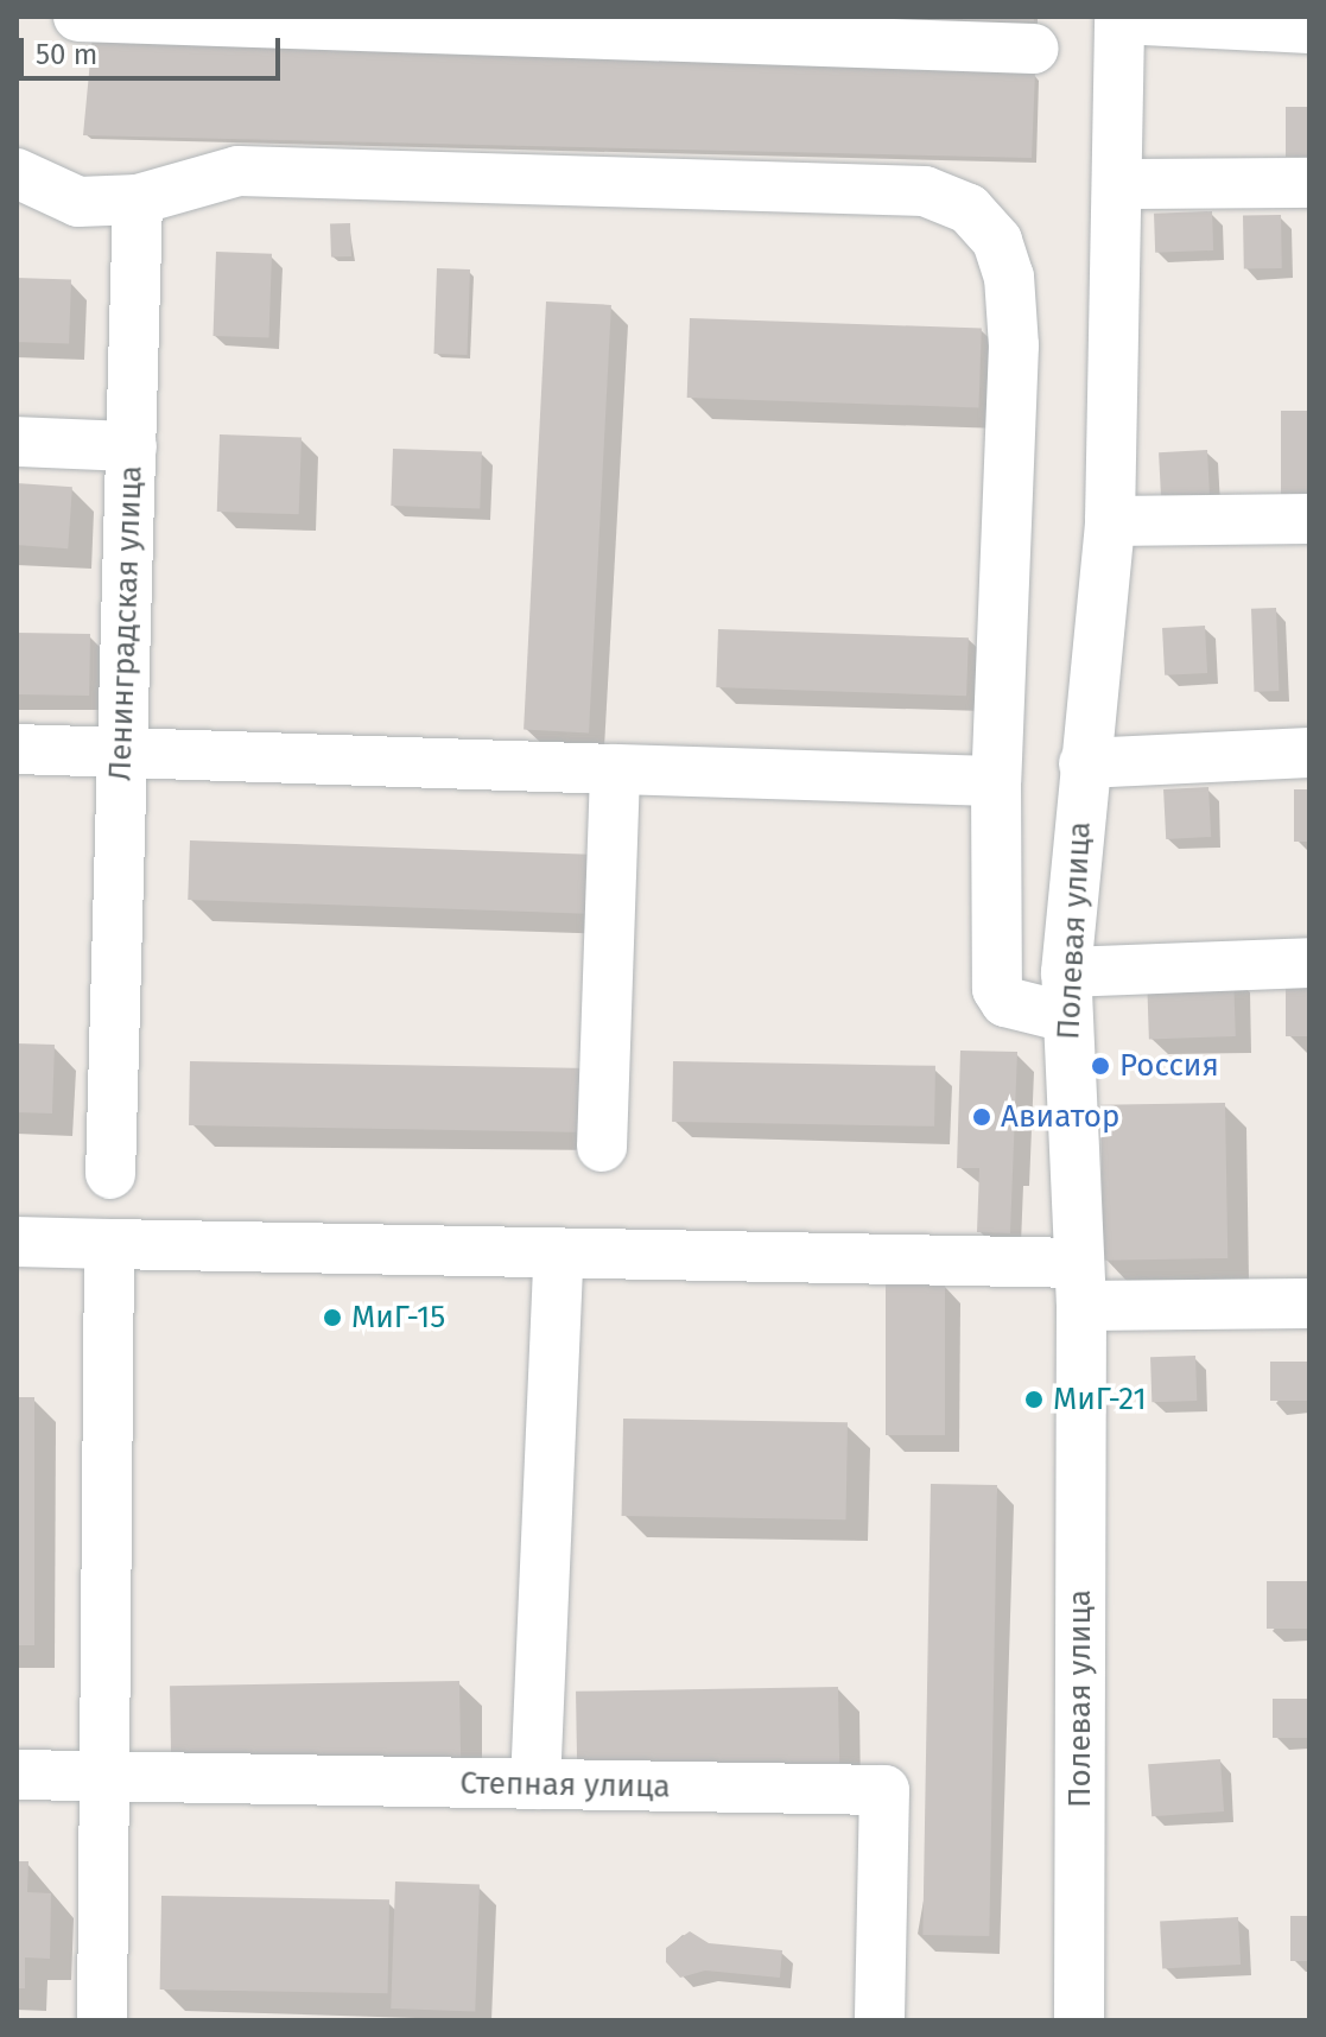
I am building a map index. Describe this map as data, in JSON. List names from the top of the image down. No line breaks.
{"streets":{"street":["Ленинградская улица","Полевая улица","Степная улица"]},"places":["Россия","Авиатор","МиГ-15","МиГ-21"],"scale_bar":"50 m"}
